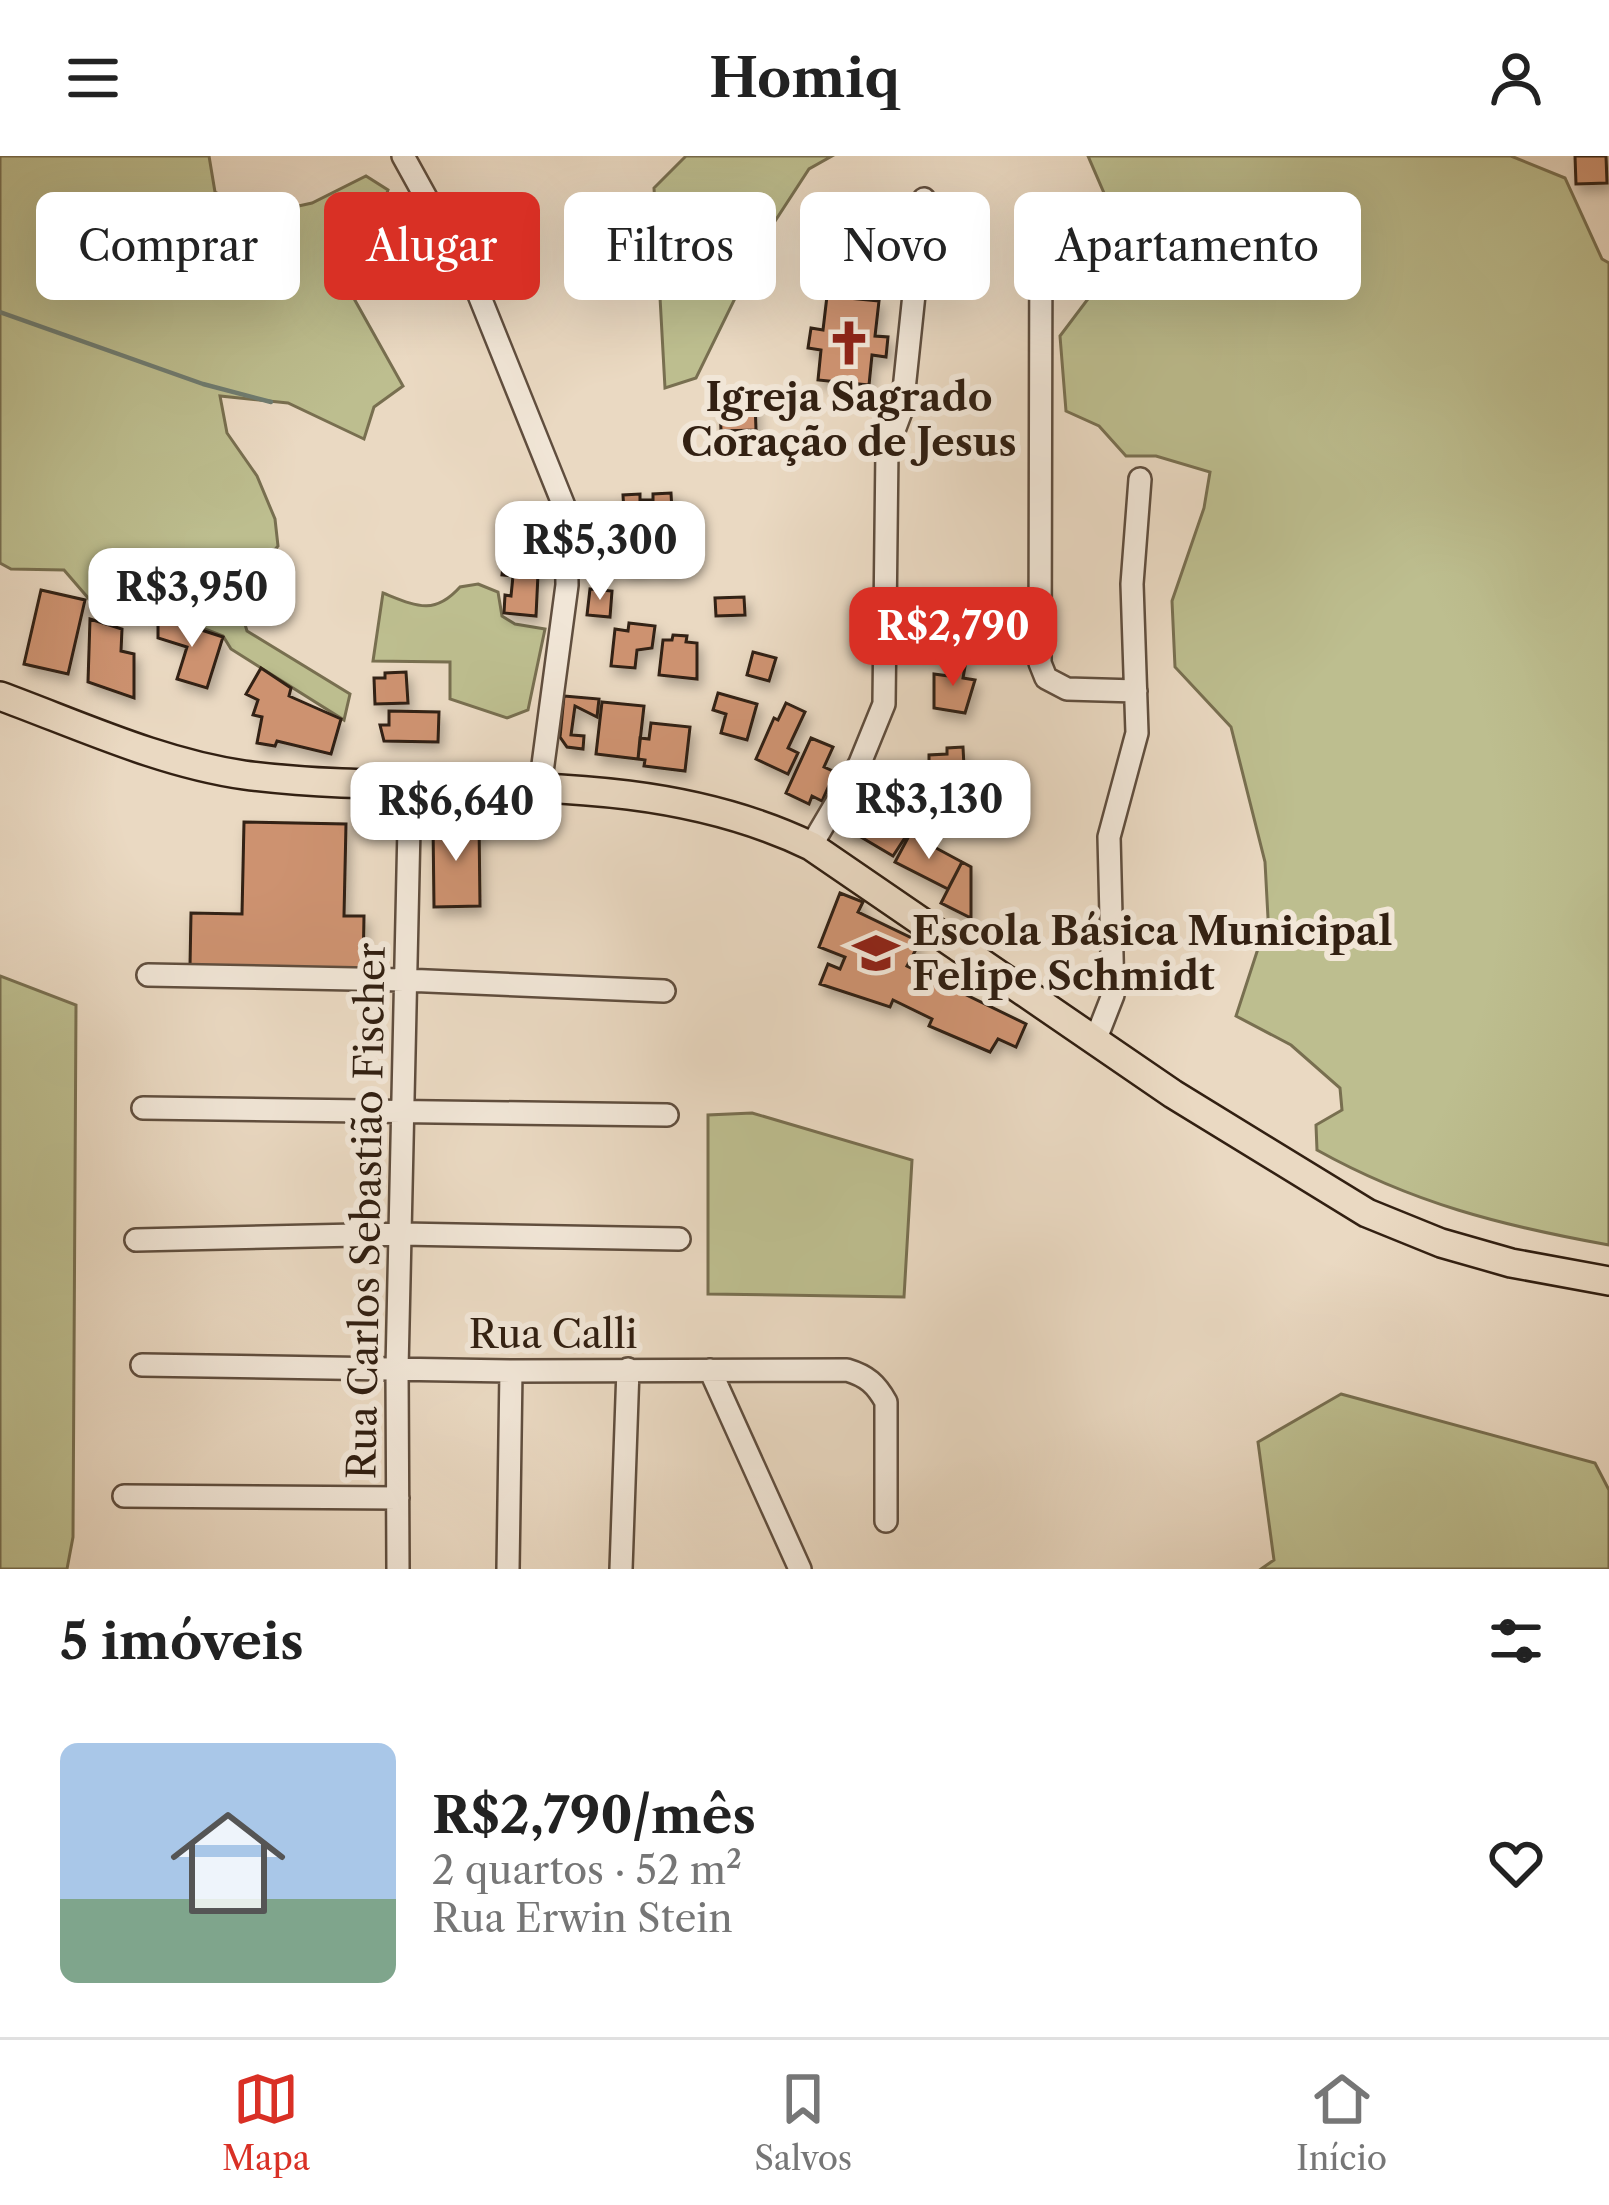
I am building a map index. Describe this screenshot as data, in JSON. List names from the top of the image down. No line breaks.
{"streets":{"street":["Rua Carlos Sebastião Fischer","Rua Calli"]},"crossings":[["Rua Carlos Sebastião Fischer","Rua Calli"]],"places":{"church":["Igreja Sagrado Coração de Jesus"],"school or university":["Escola Básica Municipal Felipe Schmidt"]},"page":{"header":"Homiq","chip":["Comprar","Alugar","Filtros","Novo","Apartamento"],"price":["R$5,300","R$3,950","R$2,790","R$3,130","R$6,640"],"heading":"5 imóveis","list":[{"name":"R$2,790/mês","note":"2 quartos · 52 m² · Rua Erwin Stein"}],"tabs":["Mapa","Salvos","Início"]}}
